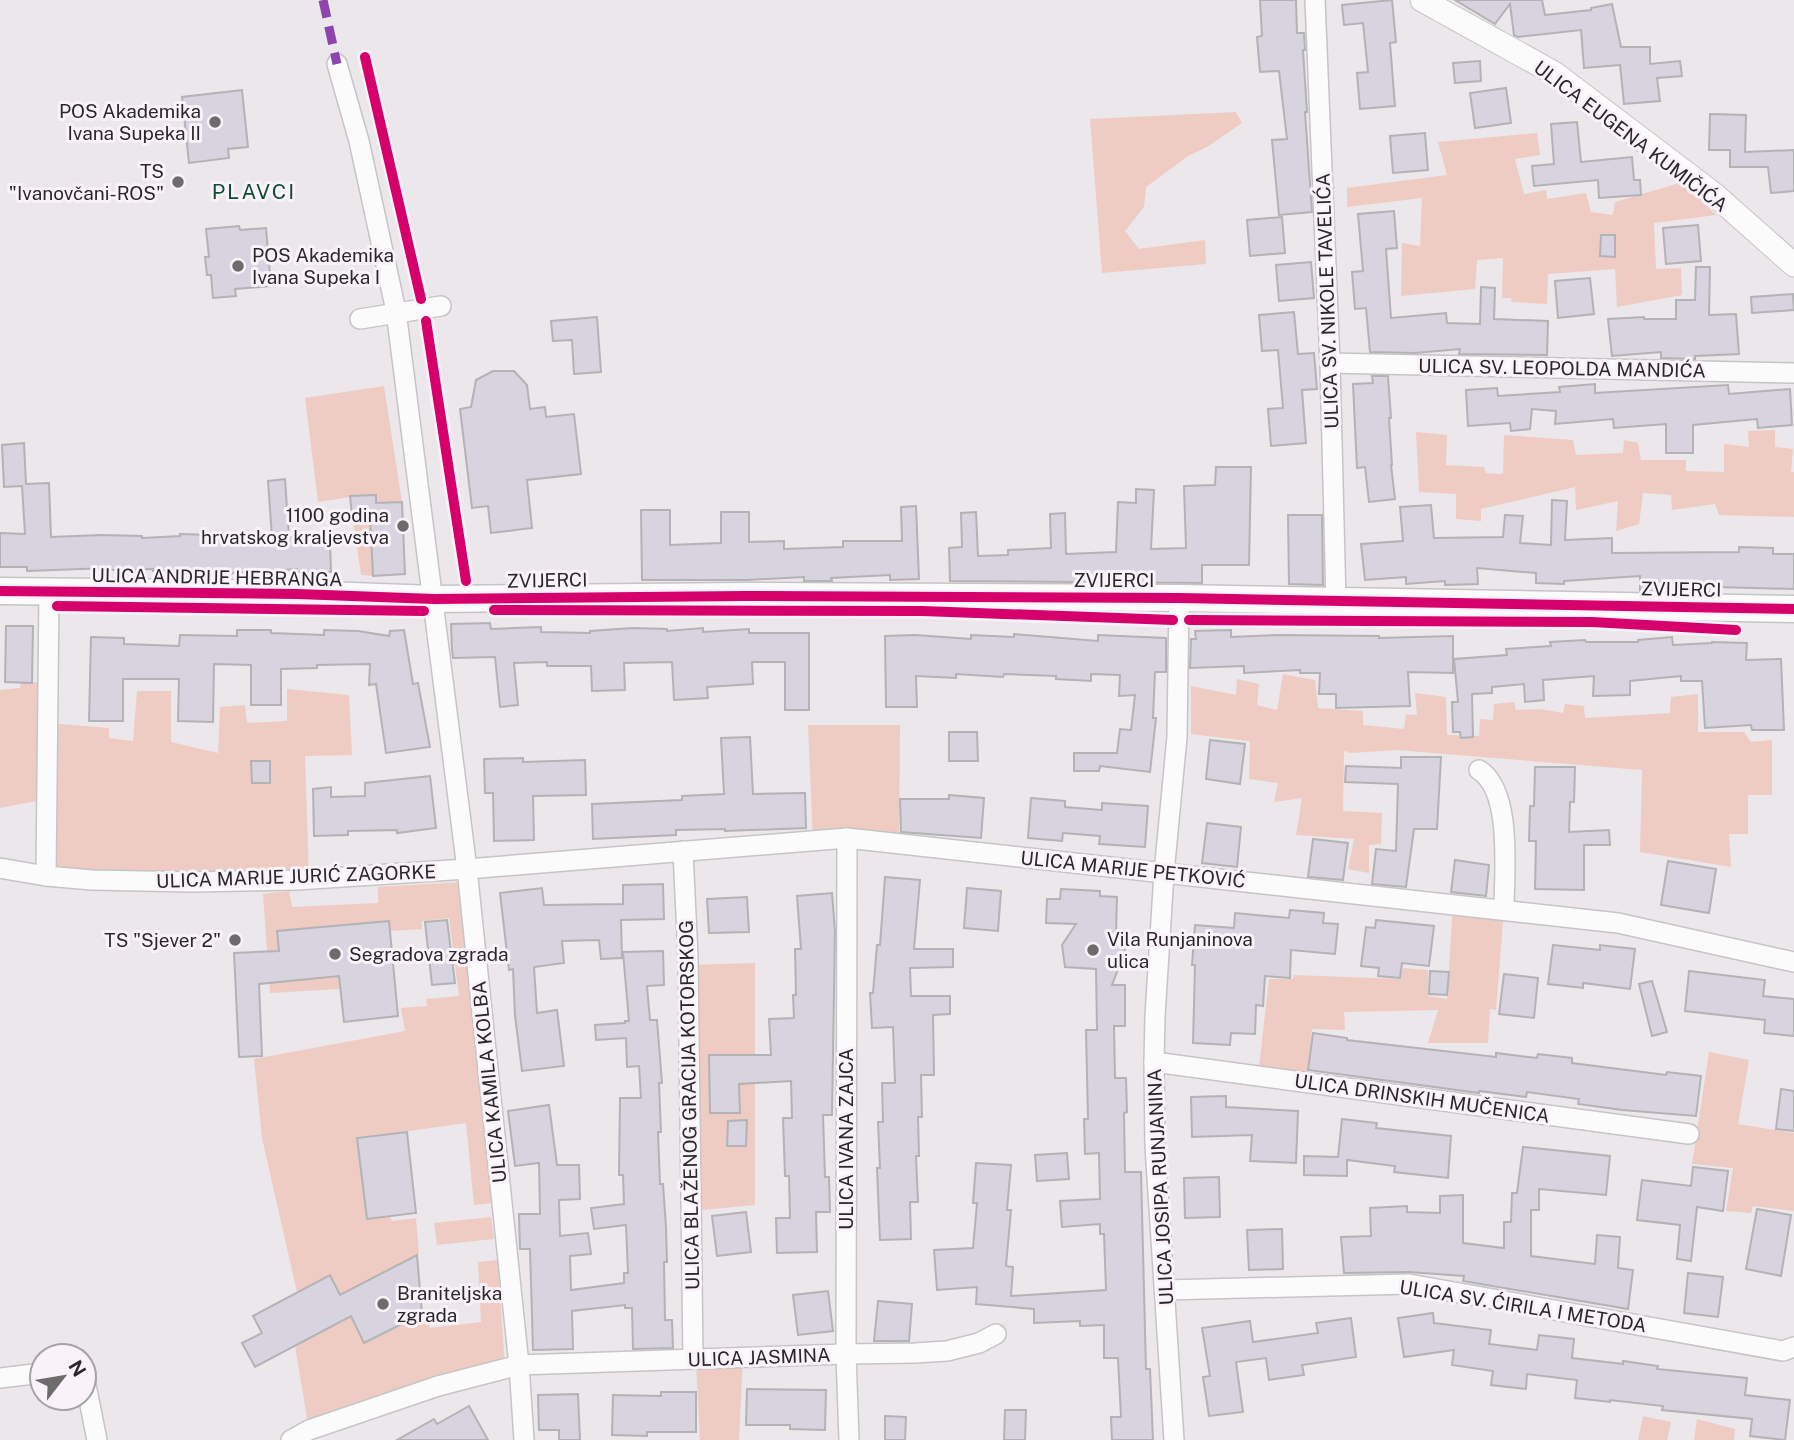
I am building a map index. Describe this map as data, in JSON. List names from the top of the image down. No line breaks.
{"streets":{"main road":["ULICA ANDRIJE HEBRANGA","ZVIJERCI"],"street":["ULICA EUGENA KUMIČIĆA","ULICA SV. NIKOLE TAVELIĆA","ULICA SV. LEOPOLDA MANDIĆA","ULICA MARIJE PETKOVIĆ","ULICA MARIJE JURIĆ ZAGORKE","ULICA KAMILA KOLBA","ULICA DRINSKIH MUČENICA","ULICA BLAŽENOG GRACIJA KOTORSKOG","ULICA IVANA ZAJCA","ULICA JOSIPA RUNJANINA","ULICA SV. ĆIRILA I METODA","ULICA JASMINA"]},"crossings":[["ULICA SV. NIKOLE TAVELIĆA","ULICA SV. LEOPOLDA MANDIĆA"],["ULICA SV. NIKOLE TAVELIĆA","ZVIJERCI"],["ULICA ANDRIJE HEBRANGA","ZVIJERCI"],["ULICA ANDRIJE HEBRANGA","ULICA KAMILA KOLBA"],["ZVIJERCI","ULICA KAMILA KOLBA"],["ZVIJERCI","ULICA JOSIPA RUNJANINA"],["ULICA MARIJE PETKOVIĆ","ULICA MARIJE JURIĆ ZAGORKE"],["ULICA MARIJE PETKOVIĆ","ULICA KAMILA KOLBA"],["ULICA MARIJE PETKOVIĆ","ULICA BLAŽENOG GRACIJA KOTORSKOG"],["ULICA MARIJE PETKOVIĆ","ULICA IVANA ZAJCA"],["ULICA MARIJE PETKOVIĆ","ULICA JOSIPA RUNJANINA"],["ULICA MARIJE JURIĆ ZAGORKE","ULICA KAMILA KOLBA"],["ULICA KAMILA KOLBA","ULICA JASMINA"],["ULICA DRINSKIH MUČENICA","ULICA JOSIPA RUNJANINA"],["ULICA BLAŽENOG GRACIJA KOTORSKOG","ULICA JASMINA"],["ULICA IVANA ZAJCA","ULICA JASMINA"],["ULICA JOSIPA RUNJANINA","ULICA SV. ĆIRILA I METODA"]],"districts":["PLAVCI"],"places":["POS Akademika Ivana Supeka II","TS \"Ivanovčani-ROS\"","POS Akademika Ivana Supeka I","1100 godina hrvatskog kraljevstva","TS \"Sjever 2\"","Vila Runjaninova ulica","Segradova zgrada","Braniteljska zgrada"],"north":"top right"}
